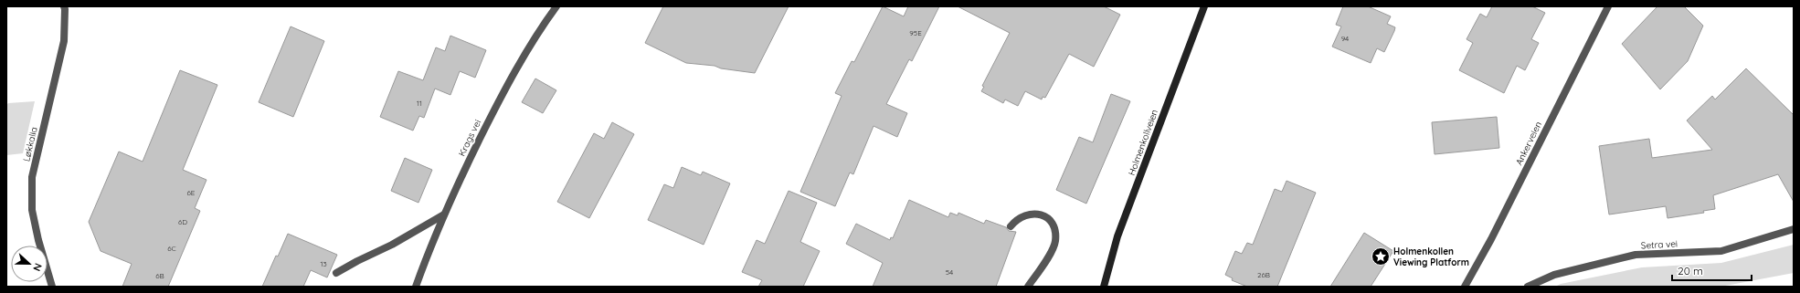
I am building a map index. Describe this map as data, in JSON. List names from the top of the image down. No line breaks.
{"streets":{"main road":["Holmenkollveien"],"street":["Krags vei","Ankerveien","Løkkalia","Setra vei"]},"places":{"place":["Holmenkollen Viewing Platform"]},"house_numbers":["95E","94","11","6E","6D","6C","13","54","26B","6B"],"scale_bar":"20 m","north":"right"}
